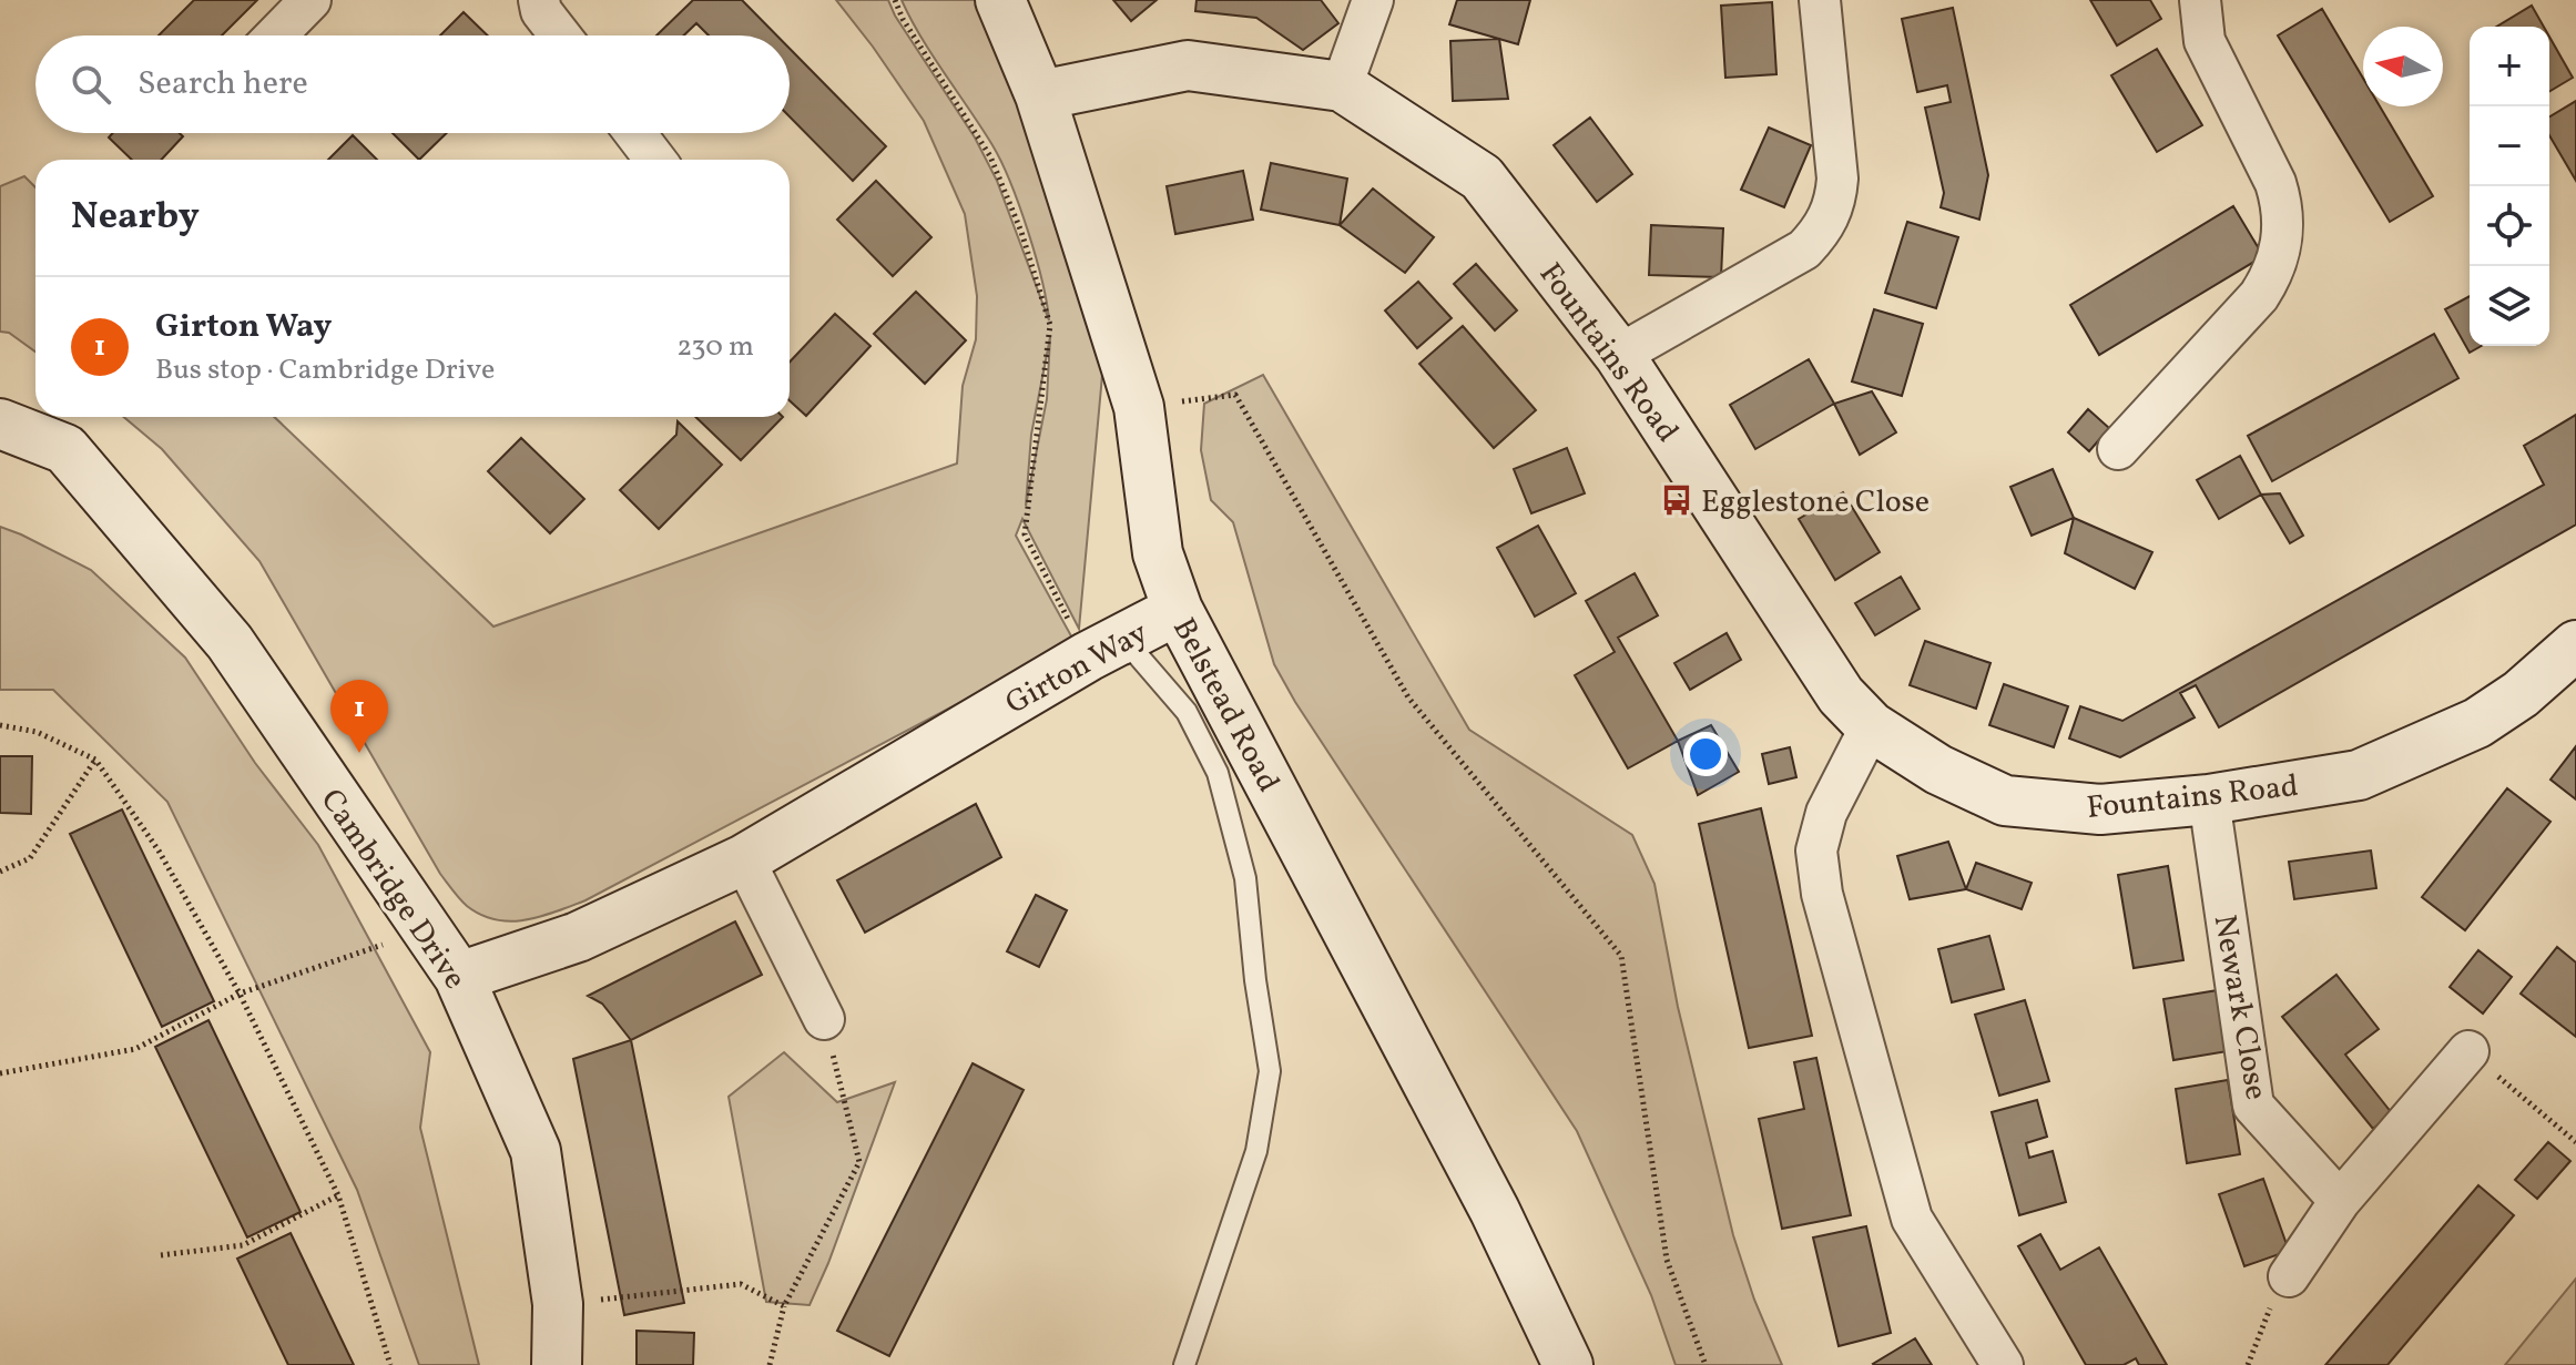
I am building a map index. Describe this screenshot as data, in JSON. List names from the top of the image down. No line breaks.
{"streets":{"street":["Fountains Road","Girton Way","Belstead Road","Cambridge Drive","Newark Close"]},"crossings":[["Fountains Road","Belstead Road"],["Fountains Road","Newark Close"],["Girton Way","Belstead Road"],["Girton Way","Cambridge Drive"]],"places":{"bus stop":["Egglestone Close"]},"north":"left","page":{"map_buttons":["+","−"],"search":"Search here","heading":"Nearby","list":[{"mark":"1","name":"Girton Way","note":"Bus stop · Cambridge Drive","value":"230 m"}],"pins":"1"}}
